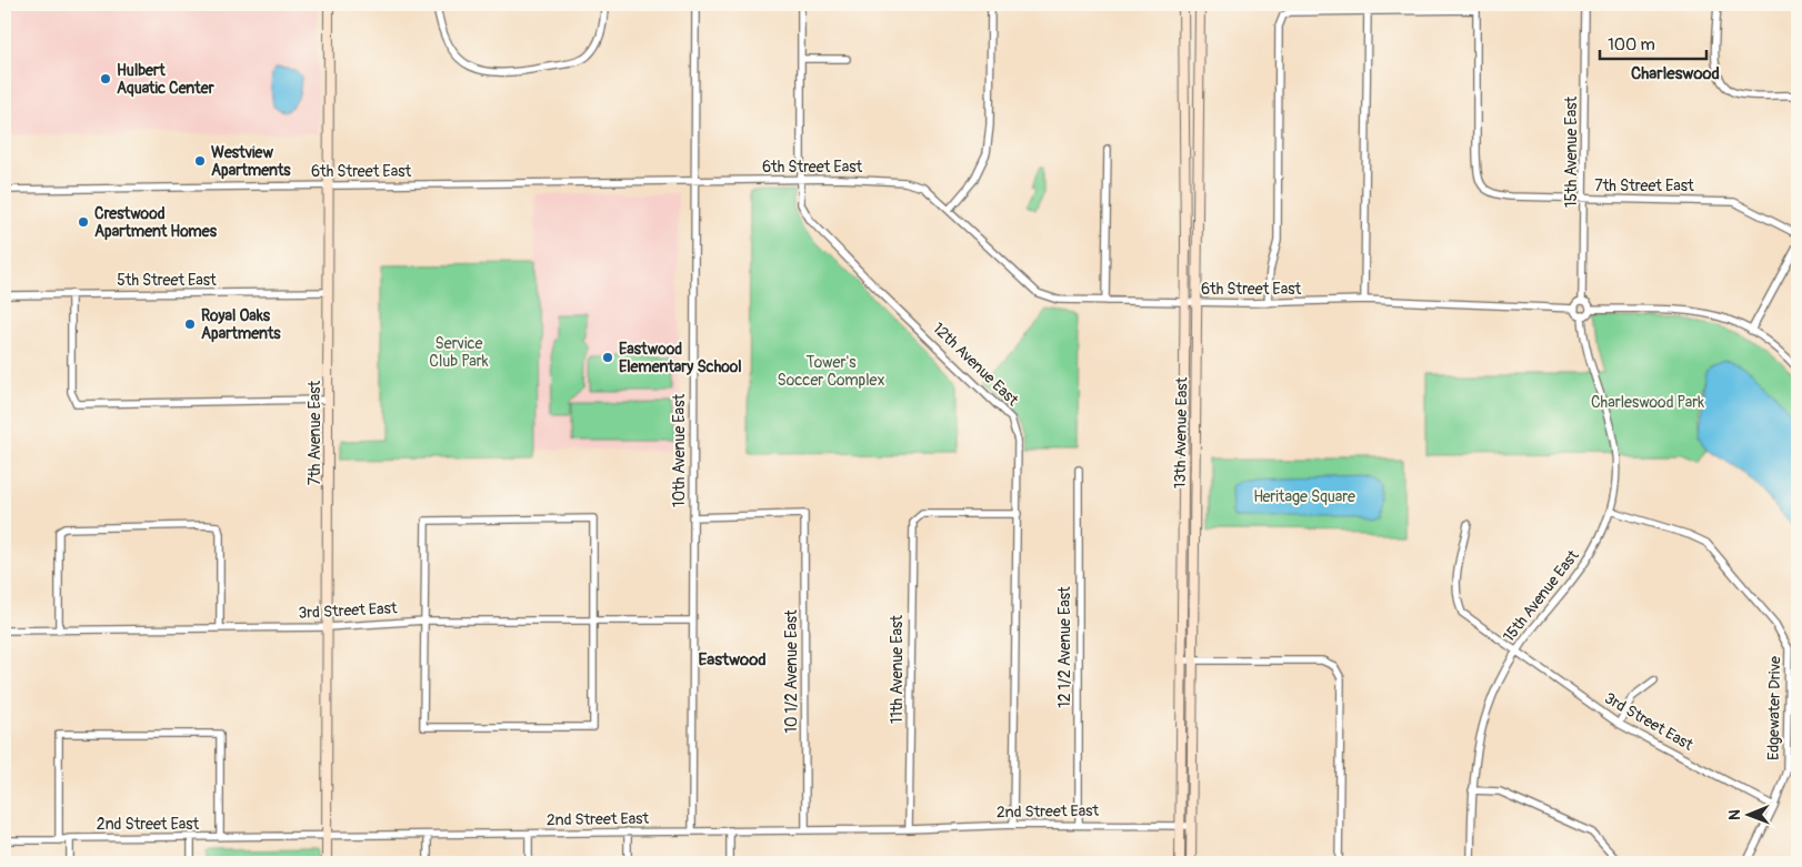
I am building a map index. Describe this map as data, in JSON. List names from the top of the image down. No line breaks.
{"streets":{"main road":["7th Avenue East","13th Avenue East"],"street":["15th Avenue East","6th Street East","7th Street East","5th Street East","12th Avenue East","10th Avenue East","3rd Street East","12 1/2 Avenue East","11th Avenue East","10 1/2 Avenue East","Edgewater Drive","2nd Street East"]},"crossings":[["15th Avenue East","6th Street East"],["15th Avenue East","7th Street East"],["15th Avenue East","3rd Street East"],["15th Avenue East","Edgewater Drive"],["6th Street East","12th Avenue East"],["6th Street East","7th Avenue East"],["6th Street East","13th Avenue East"],["6th Street East","10th Avenue East"],["5th Street East","7th Avenue East"],["12th Avenue East","11th Avenue East"],["12th Avenue East","2nd Street East"],["7th Avenue East","3rd Street East"],["7th Avenue East","2nd Street East"],["13th Avenue East","2nd Street East"],["10th Avenue East","3rd Street East"],["10th Avenue East","10 1/2 Avenue East"],["10th Avenue East","2nd Street East"],["3rd Street East","Edgewater Drive"],["12 1/2 Avenue East","2nd Street East"],["11th Avenue East","2nd Street East"],["10 1/2 Avenue East","2nd Street East"]],"districts":["Charleswood","Eastwood"],"parks":["Service Club Park","Tower's Soccer Complex","Charleswood Park","Heritage Square"],"places":["Hulbert Aquatic Center","Westview Apartments","Crestwood Apartment Homes","Royal Oaks Apartments","Eastwood Elementary School"],"scale_bar":"100 m","north":"left"}
